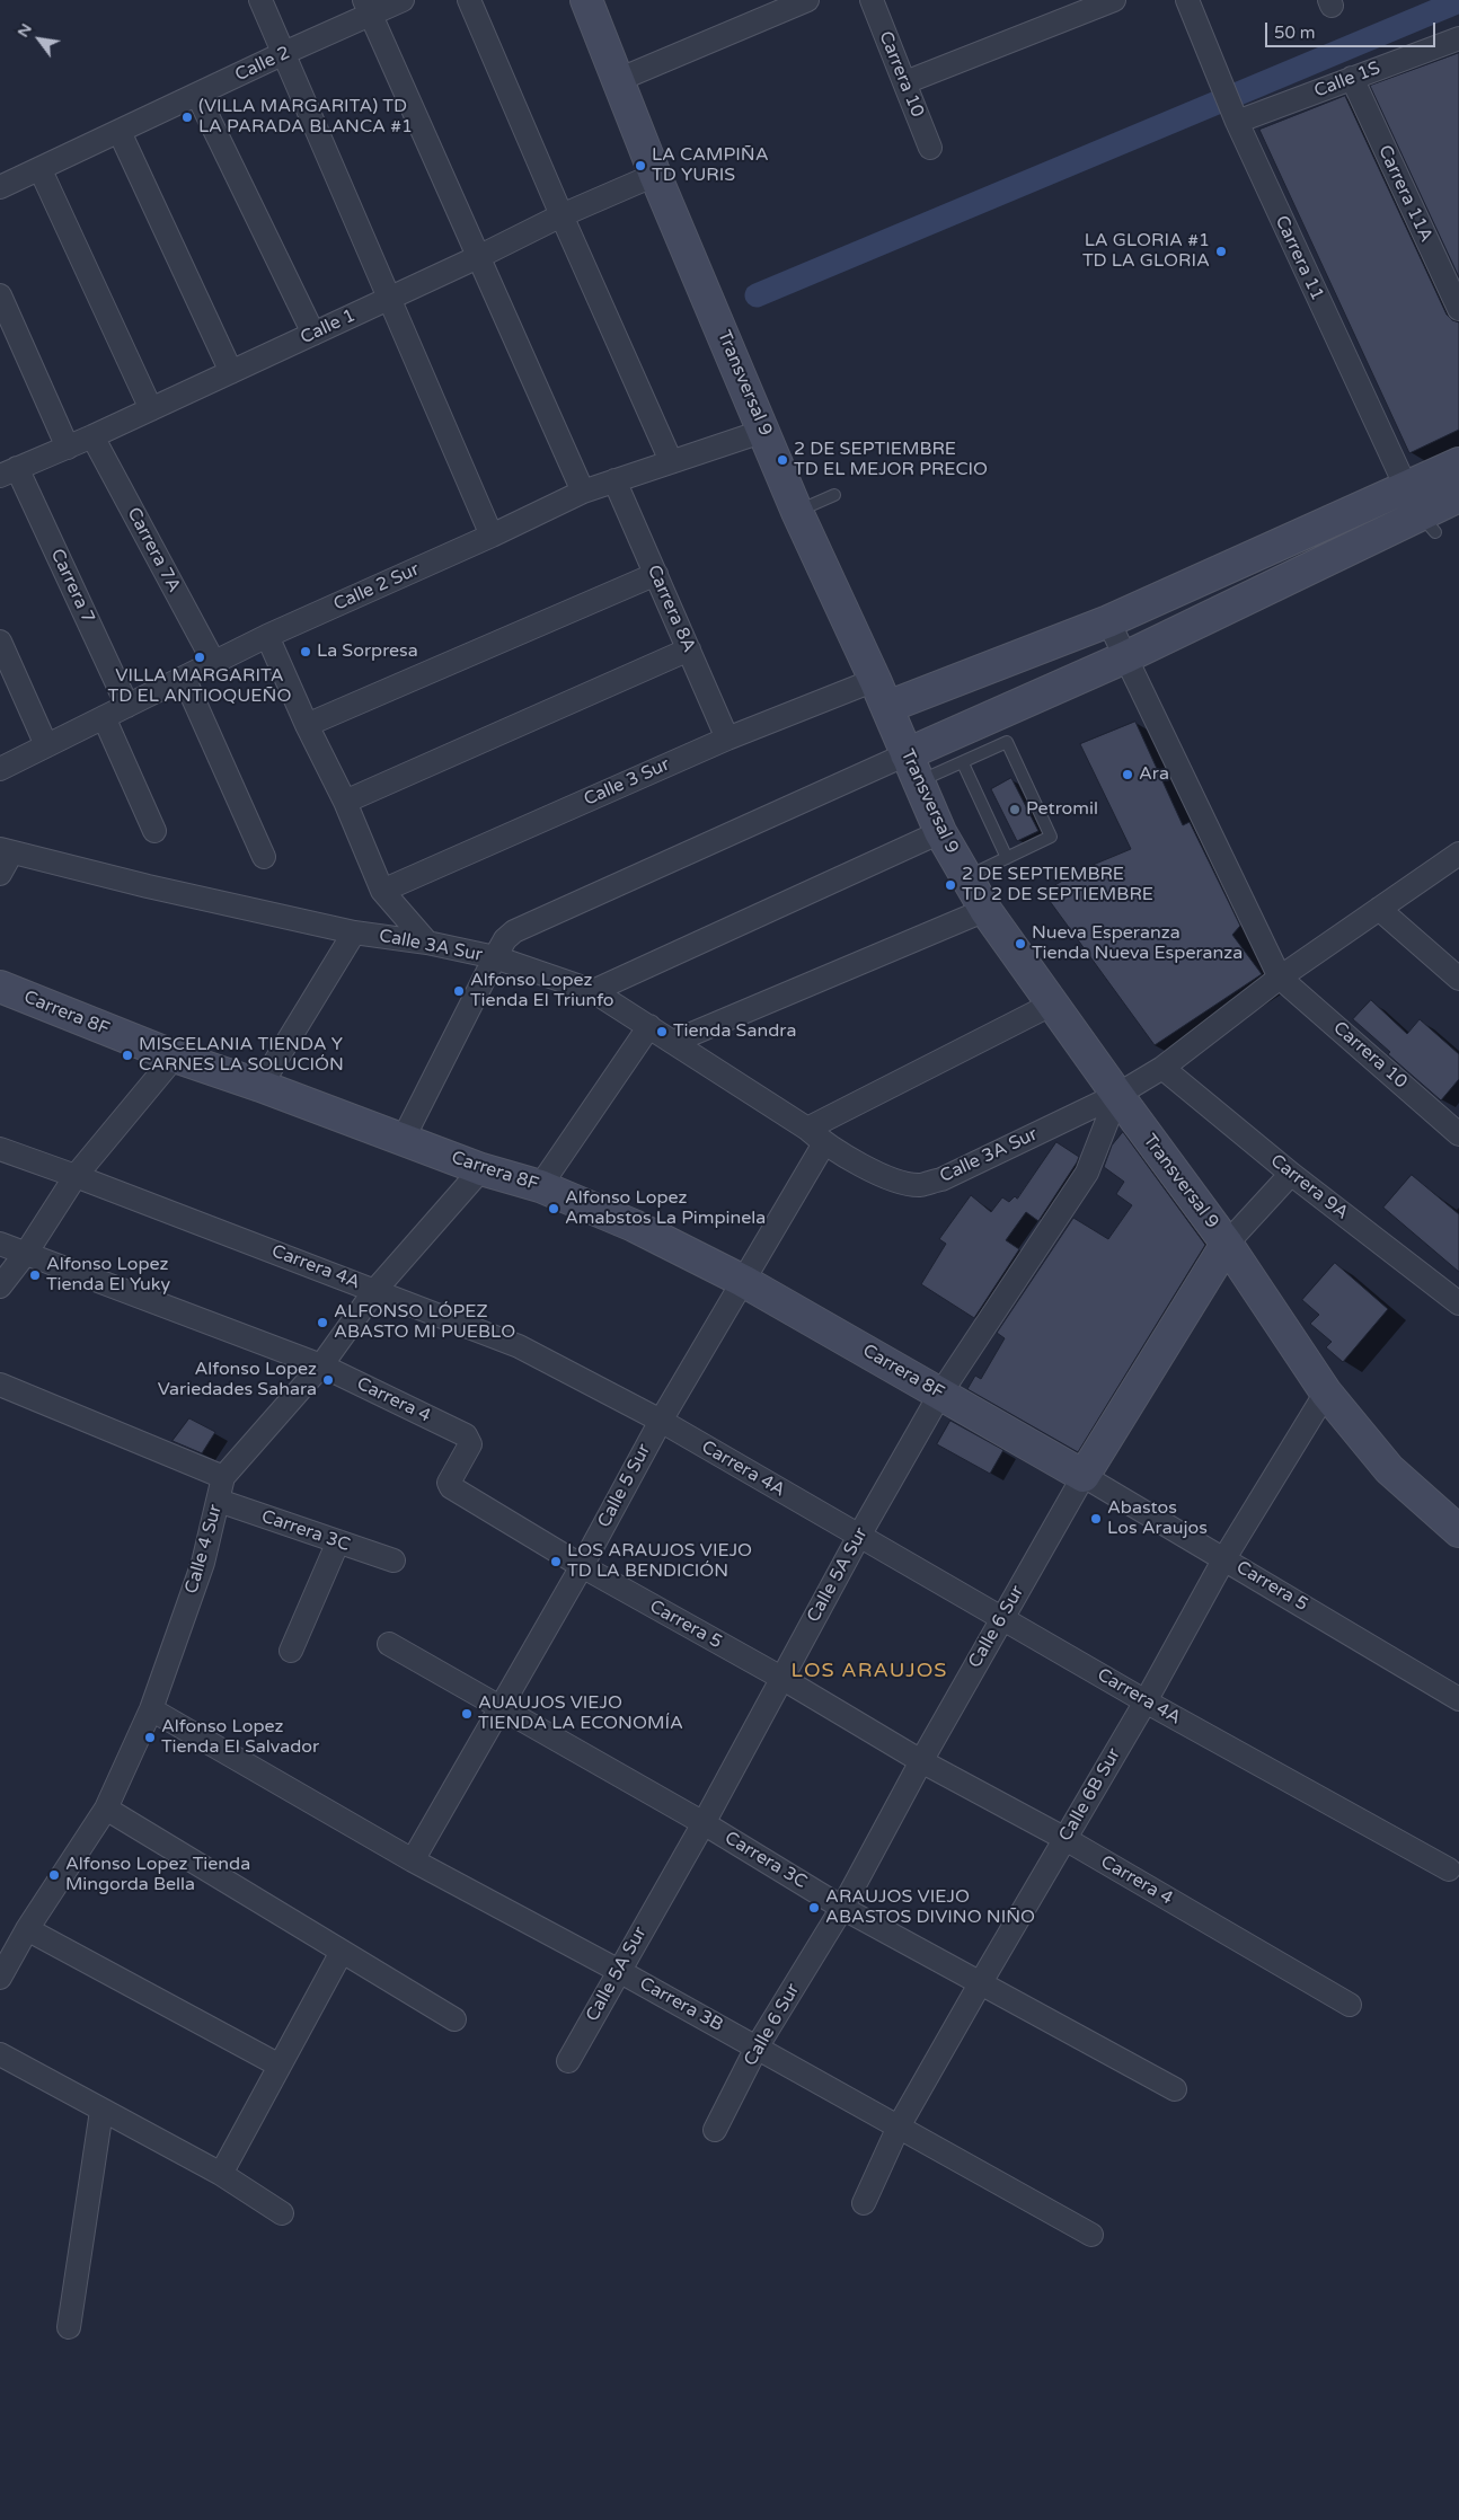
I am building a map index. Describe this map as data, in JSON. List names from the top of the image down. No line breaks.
{"streets":{"street":["Calle 2","Carrera 10","Calle 1S","Carrera 11A","Carrera 11","Calle 1","Transversal 9","Carrera 7A","Carrera 7","Calle 2 Sur","Carrera 8A","Calle 3 Sur","Calle 3A Sur","Carrera 8F","Carrera 9A","Carrera 4A","Carrera 4","Calle 5 Sur","Carrera 3C","Calle 4 Sur","Calle 5A Sur","Carrera 5","Calle 6 Sur","Calle 6B Sur","Carrera 3B"]},"crossings":[["Carrera 10","Calle 3A Sur"],["Calle 1S","Carrera 11A"],["Calle 1S","Carrera 11"],["Calle 1","Transversal 9"],["Calle 1","Carrera 7A"],["Calle 1","Carrera 7"],["Transversal 9","Calle 2 Sur"],["Transversal 9","Calle 3 Sur"],["Transversal 9","Calle 3A Sur"],["Transversal 9","Calle 5A Sur"],["Transversal 9","Calle 6 Sur"],["Transversal 9","Calle 6B Sur"],["Carrera 7A","Calle 2 Sur"],["Carrera 7","Calle 2 Sur"],["Calle 2 Sur","Carrera 8A"],["Carrera 8A","Calle 3 Sur"],["Calle 3A Sur","Carrera 9A"],["Calle 3A Sur","Calle 5 Sur"],["Calle 3A Sur","Calle 5A Sur"],["Carrera 8F","Calle 5 Sur"],["Carrera 8F","Calle 5A Sur"],["Carrera 8F","Carrera 5"],["Carrera 8F","Calle 6 Sur"],["Carrera 9A","Calle 6 Sur"],["Carrera 4A","Calle 5 Sur"],["Carrera 4A","Calle 5A Sur"],["Carrera 4A","Calle 6 Sur"],["Carrera 4A","Calle 6B Sur"],["Carrera 4","Carrera 5"],["Carrera 4","Calle 6 Sur"],["Carrera 4","Calle 6B Sur"],["Calle 5 Sur","Carrera 3C"],["Calle 5 Sur","Carrera 5"],["Calle 5 Sur","Carrera 3B"],["Carrera 3C","Calle 4 Sur"],["Carrera 3C","Calle 5A Sur"],["Carrera 3C","Calle 6 Sur"],["Carrera 3C","Calle 6B Sur"],["Calle 4 Sur","Carrera 3B"],["Calle 5A Sur","Carrera 5"],["Calle 5A Sur","Carrera 3B"],["Carrera 5","Calle 6 Sur"],["Carrera 5","Calle 6B Sur"],["Calle 6 Sur","Carrera 3B"],["Calle 6B Sur","Carrera 3B"]],"districts":["LOS ARAUJOS"],"places":["(VILLA MARGARITA) TD LA PARADA BLANCA #1","LA CAMPIÑA TD YURIS","LA GLORIA #1 TD LA GLORIA","2 DE SEPTIEMBRE TD EL MEJOR PRECIO","La Sorpresa","VILLA MARGARITA TD EL ANTIOQUEÑO","Ara","Petromil","2 DE SEPTIEMBRE TD 2 DE SEPTIEMBRE","Nueva Esperanza Tienda Nueva Esperanza","Alfonso Lopez Tienda El Triunfo","Tienda Sandra","MISCELANIA TIENDA Y CARNES LA SOLUCIÓN","Alfonso Lopez Amabstos La Pimpinela","Alfonso Lopez Tienda El Yuky","ALFONSO LÓPEZ ABASTO MI PUEBLO","Alfonso Lopez Variedades Sahara","Abastos Los Araujos","LOS ARAUJOS VIEJO TD LA BENDICIÓN","AUAUJOS VIEJO TIENDA LA ECONOMÍA","Alfonso Lopez Tienda El Salvador","Alfonso Lopez Tienda Mingorda Bella","ARAUJOS VIEJO ABASTOS DIVINO NIÑO"],"scale_bar":"50 m","north":"top left"}
